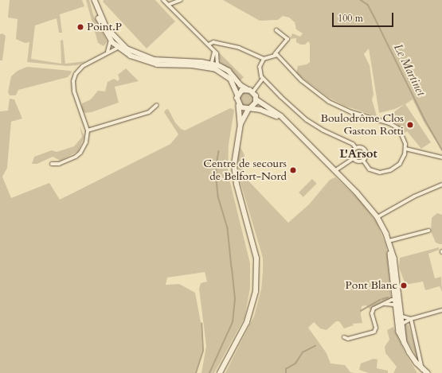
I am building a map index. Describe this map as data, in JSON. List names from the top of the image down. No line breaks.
{"districts":["L'Arsot"],"water":["Le Martinet"],"places":["Point.P","Boulodrôme Clos Gaston Rotti","Centre de secours de Belfort-Nord","Pont Blanc"],"scale_bar":"100 m"}
